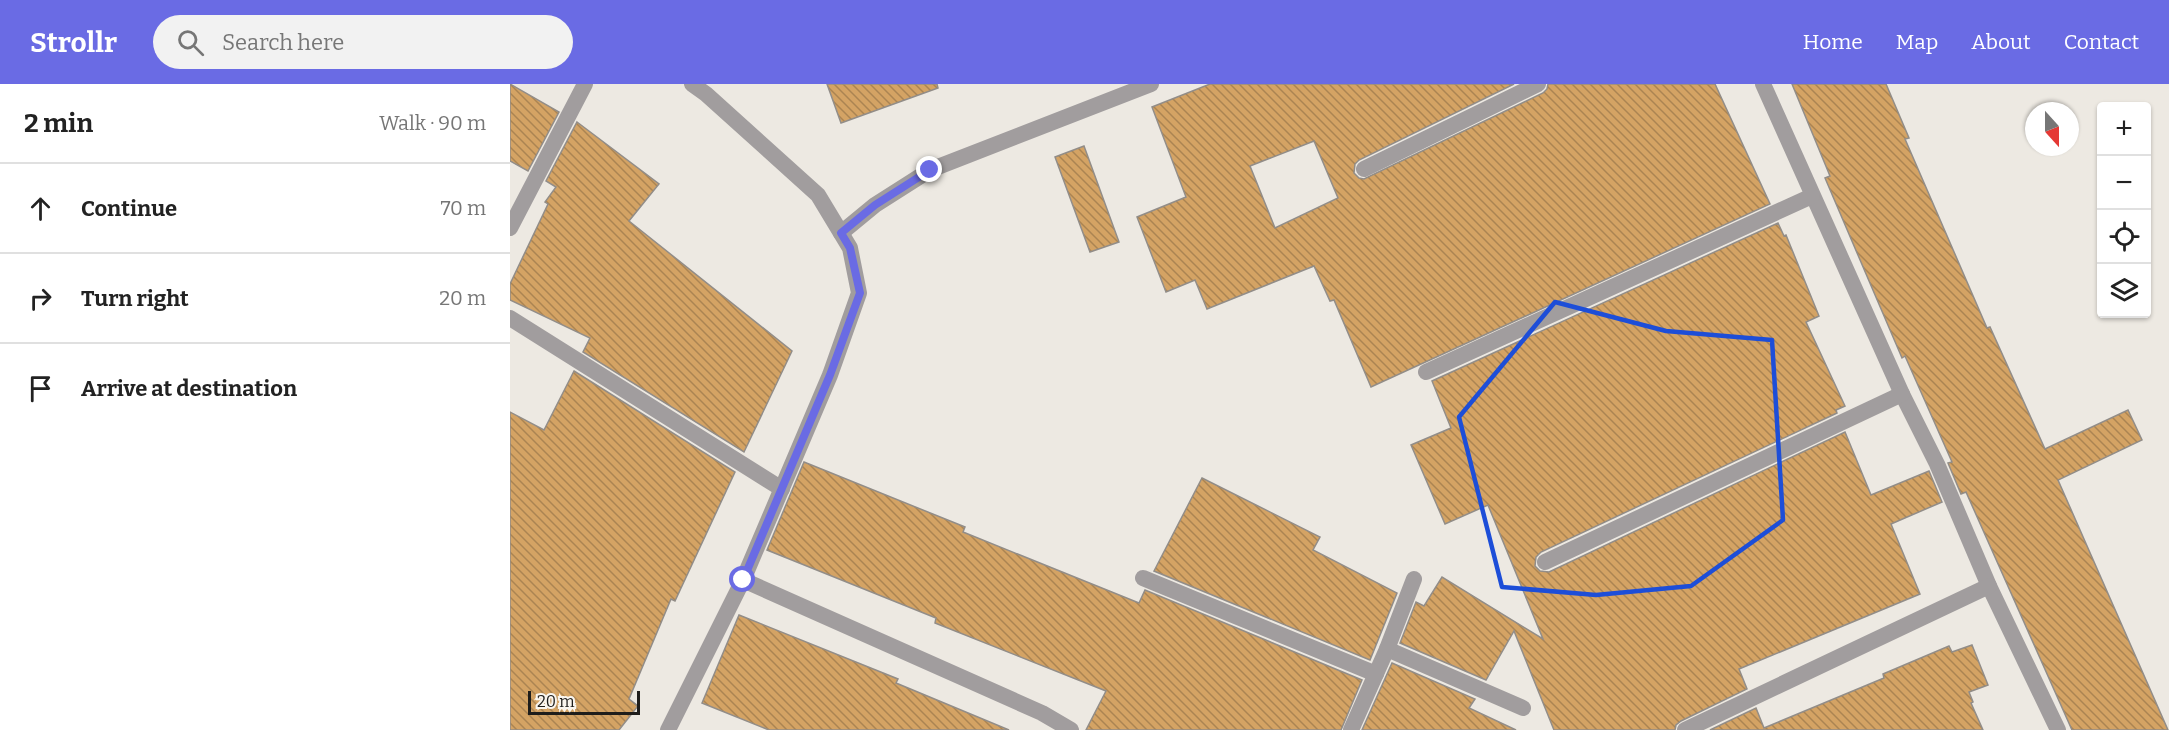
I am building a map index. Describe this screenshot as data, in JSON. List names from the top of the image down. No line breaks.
{"scale_bar":"20 m","north":"bottom","page":{"header":"Strollr","search":"Search here","nav":["Home","Map","About","Contact"],"heading":["2 min","Walk · 90 m"],"map_buttons":["+","−"],"list":[["Continue","70 m"],["Turn right","20 m"],"Arrive at destination"],"scale":"20 m"}}
